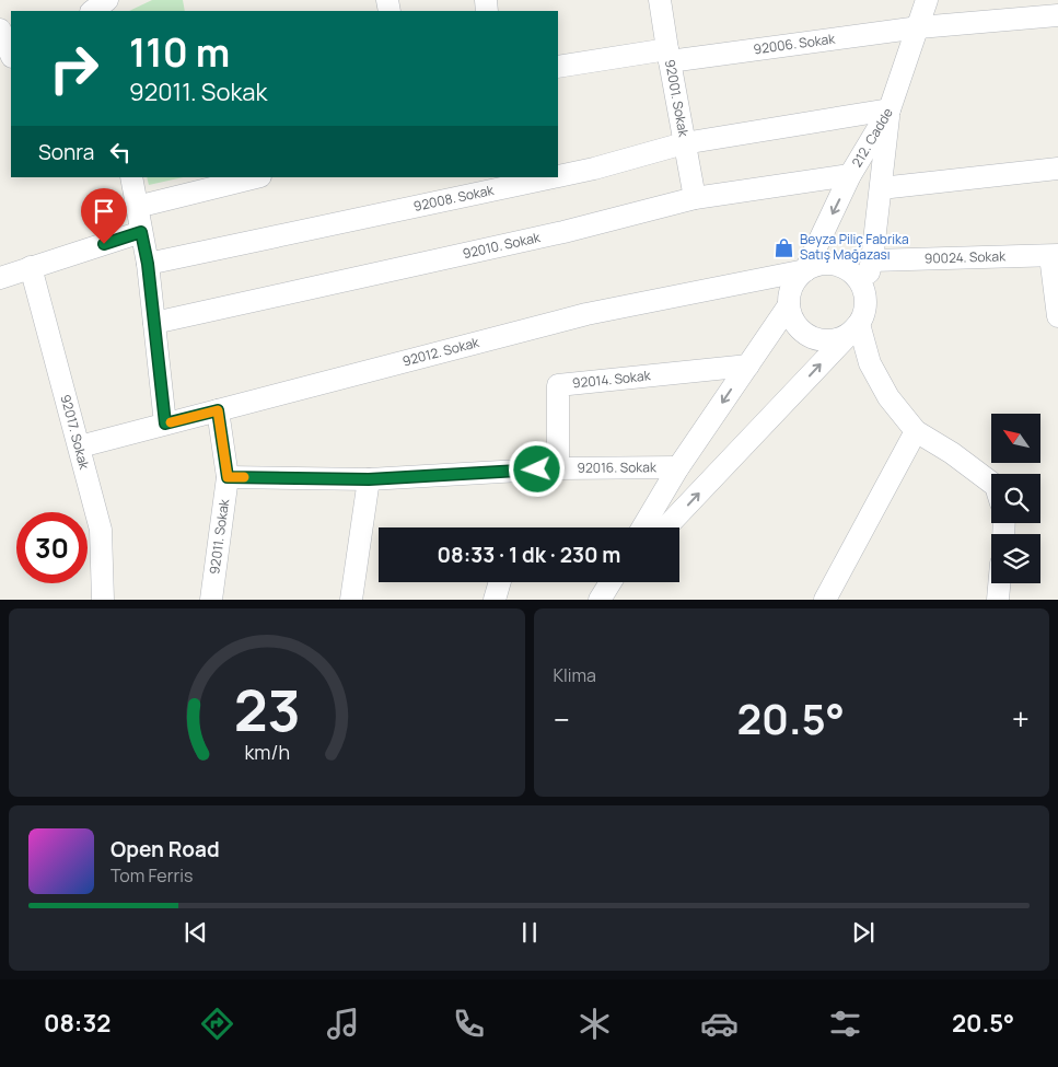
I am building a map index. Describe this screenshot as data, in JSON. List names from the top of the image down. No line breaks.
{"streets":{"street":["92006. Sokak","92001. Sokak","212. Cadde","92008. Sokak","92010. Sokak","90024. Sokak","92012. Sokak","92014. Sokak","92017. Sokak","92016. Sokak","92011. Sokak"]},"crossings":[["92006. Sokak","92001. Sokak"],["92006. Sokak","212. Cadde"],["92001. Sokak","92008. Sokak"],["92001. Sokak","92010. Sokak"],["212. Cadde","92008. Sokak"],["212. Cadde","92010. Sokak"],["212. Cadde","92012. Sokak"],["92012. Sokak","92017. Sokak"],["92012. Sokak","92011. Sokak"],["92014. Sokak","92016. Sokak"],["92016. Sokak","92011. Sokak"]],"places":{"shop":["Beyza Piliç Fabrika Satış Mağazası"]},"north":"top left","page":{"turn":["110 m","92011. Sokak"],"then":"Sonra","limit":"30","trip":"08:33 · 1 dk · 230 m","tile":"Klima","heat":["−","20.5°","+"],"song":["Open Road","Tom Ferris"],"tabs":["08:32","20.5°"],"gauge":["23","km/h"]}}
